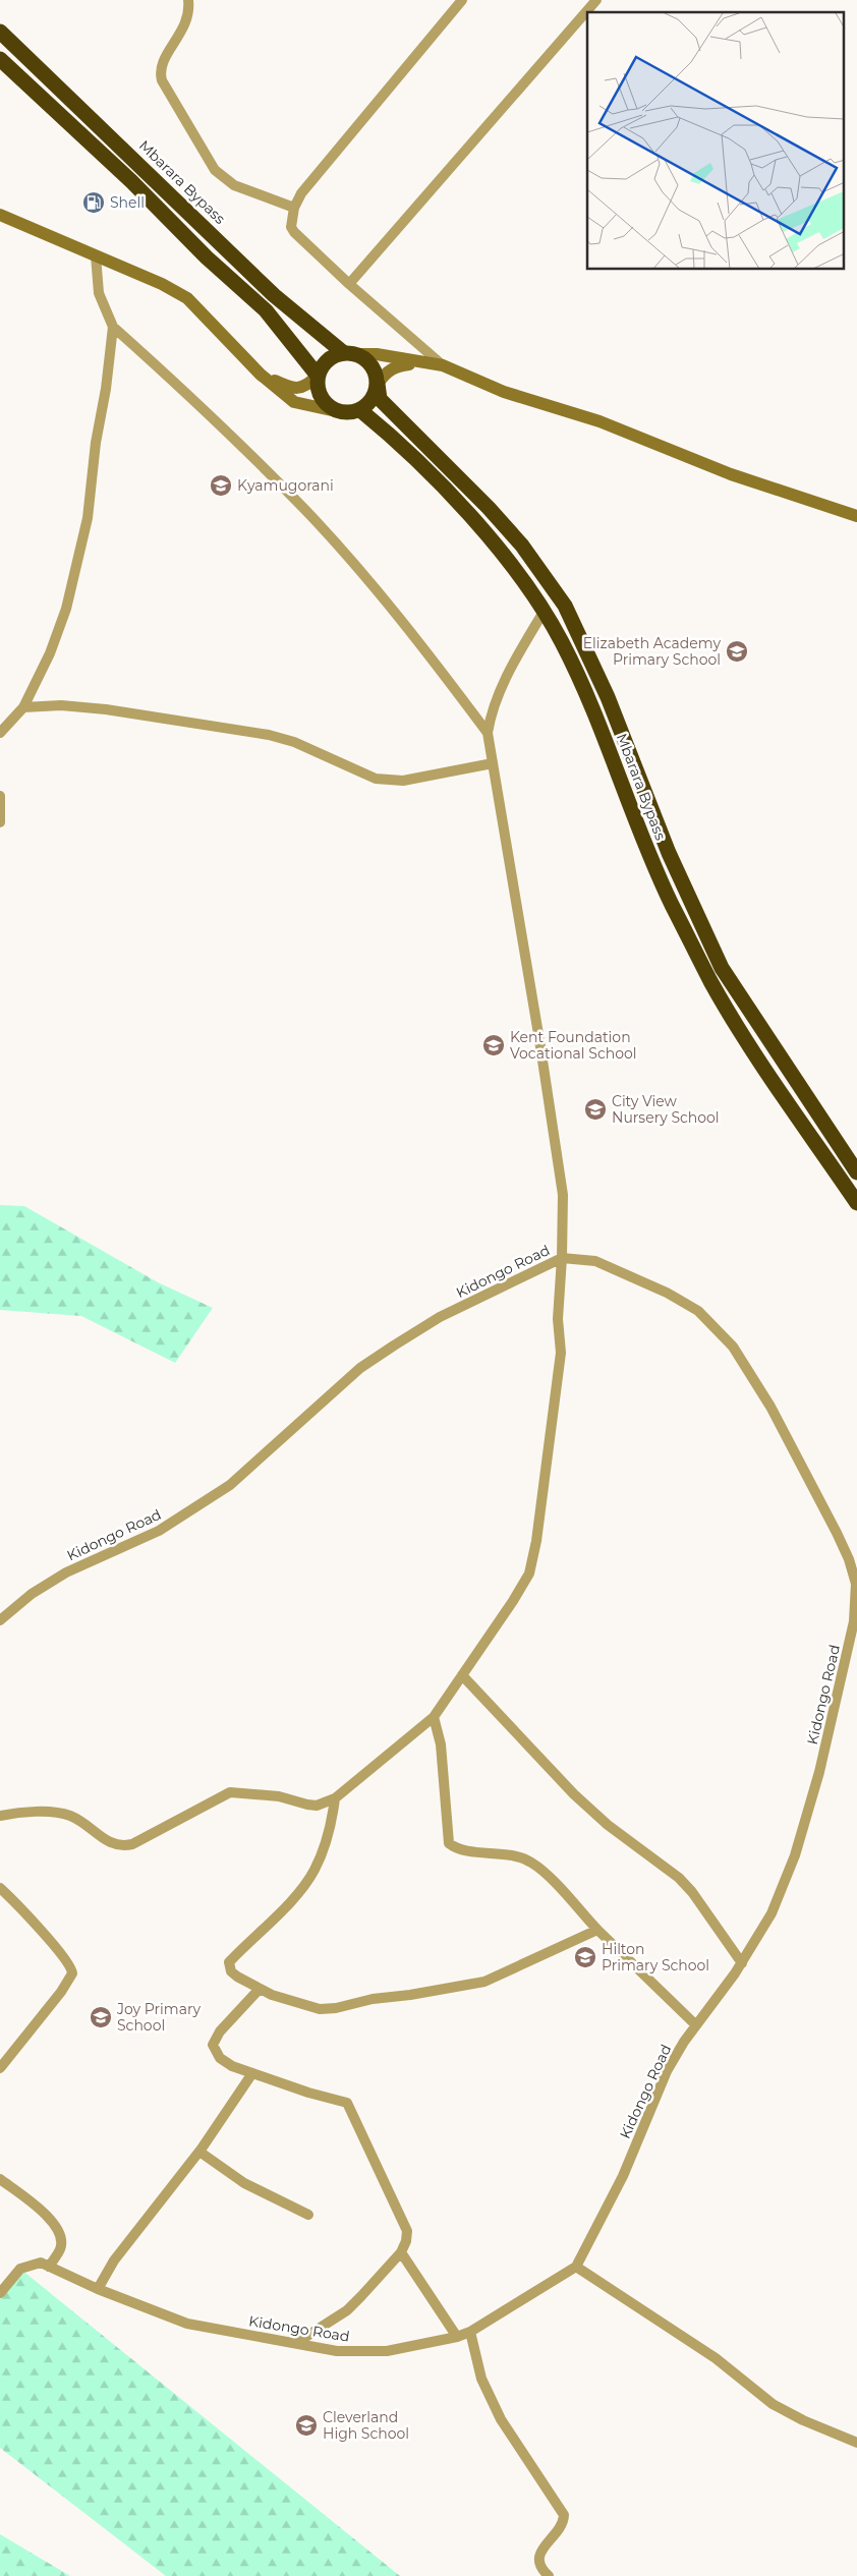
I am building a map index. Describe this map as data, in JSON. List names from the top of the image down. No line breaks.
{"streets":{"highway":["Mbarara Bypass"],"street":["Kidongo Road"]},"places":{"fuel station":["Shell"],"school or university":["Kyamugorani","Elizabeth Academy Primary School","Kent Foundation Vocational School","City View Nursery School","Hilton Primary School","Joy Primary School","Cleverland High School"]}}
